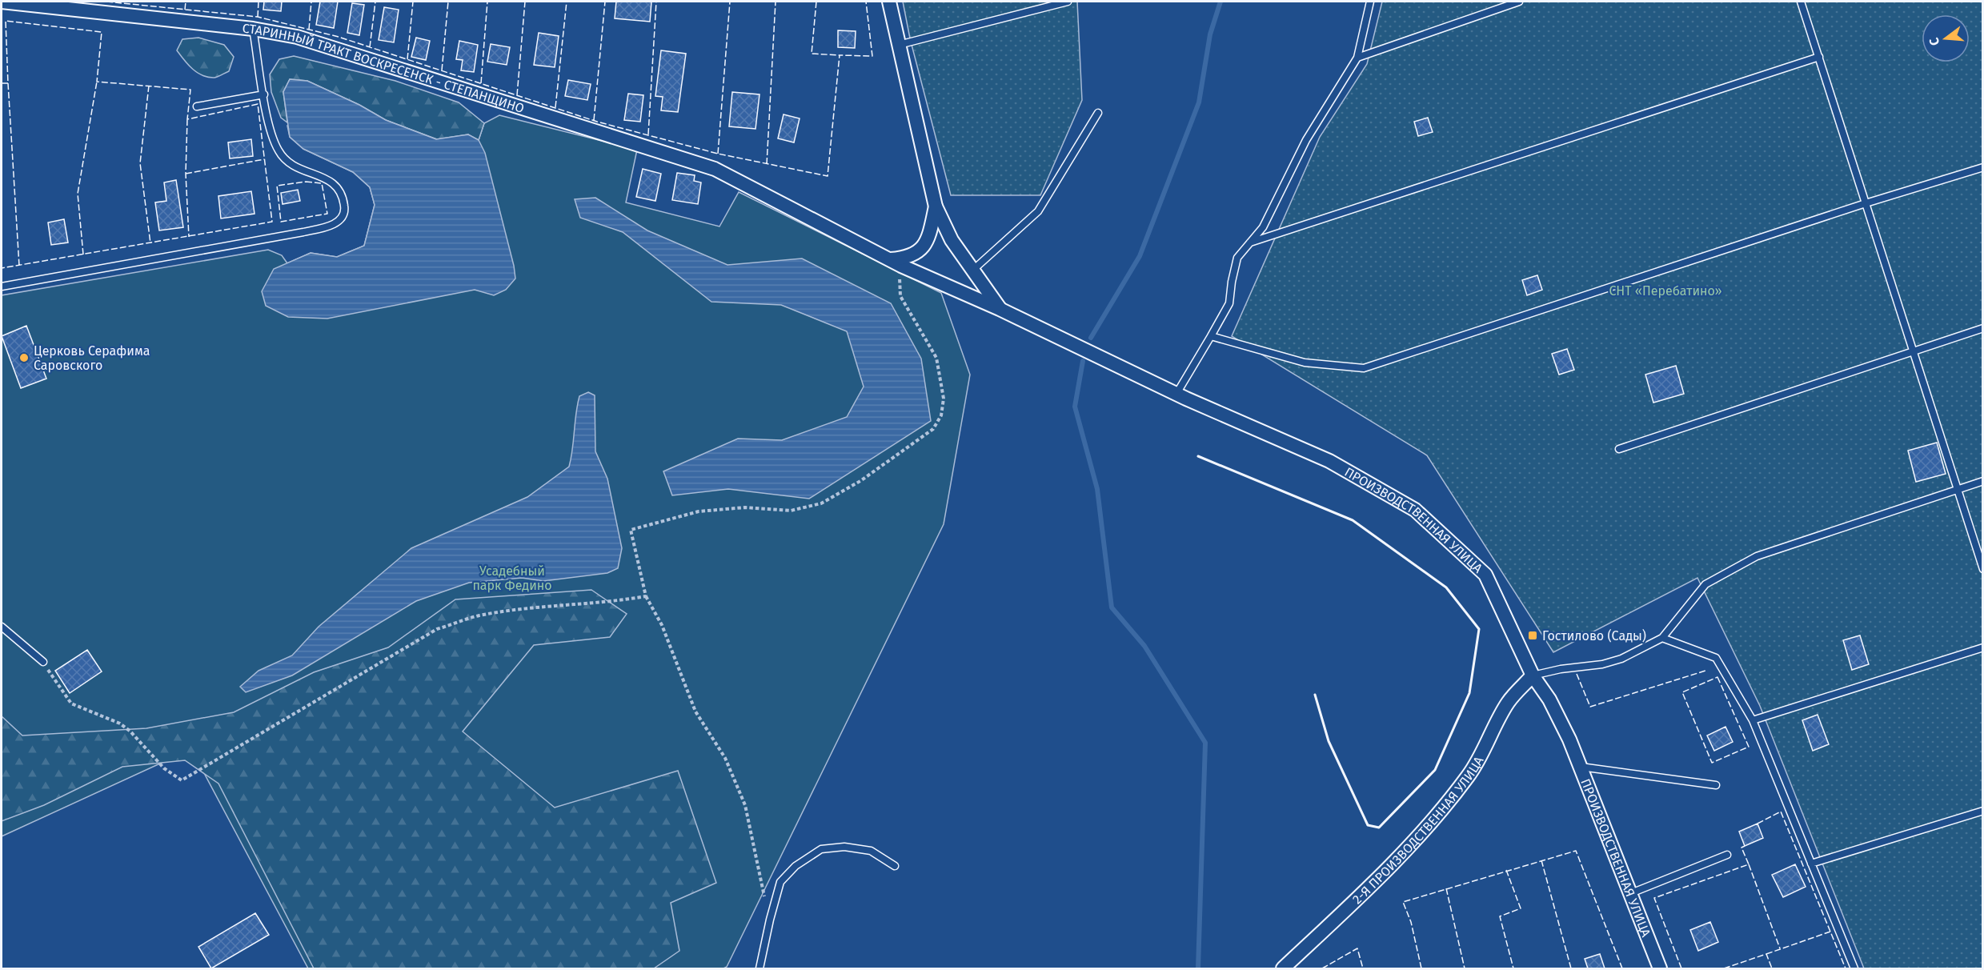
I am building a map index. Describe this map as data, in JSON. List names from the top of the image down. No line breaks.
{"streets":{"street":["СТАРИННЫЙ ТРАКТ ВОСКРЕСЕНСК - СТЕПАНЩИНО","ПРОИЗВОДСТВЕННАЯ УЛИЦА","2-Я ПРОИЗВОДСТВЕННАЯ УЛИЦА"]},"crossings":[["СТАРИННЫЙ ТРАКТ ВОСКРЕСЕНСК - СТЕПАНЩИНО","ПРОИЗВОДСТВЕННАЯ УЛИЦА"],["ПРОИЗВОДСТВЕННАЯ УЛИЦА","2-Я ПРОИЗВОДСТВЕННАЯ УЛИЦА"]],"parks":["СНТ «Перебатино»","Усадебный парк Федино"],"places":{"other":["Церковь Серафима Саровского"],"transit":["Гостилово (Сады)"]},"north":"left"}
